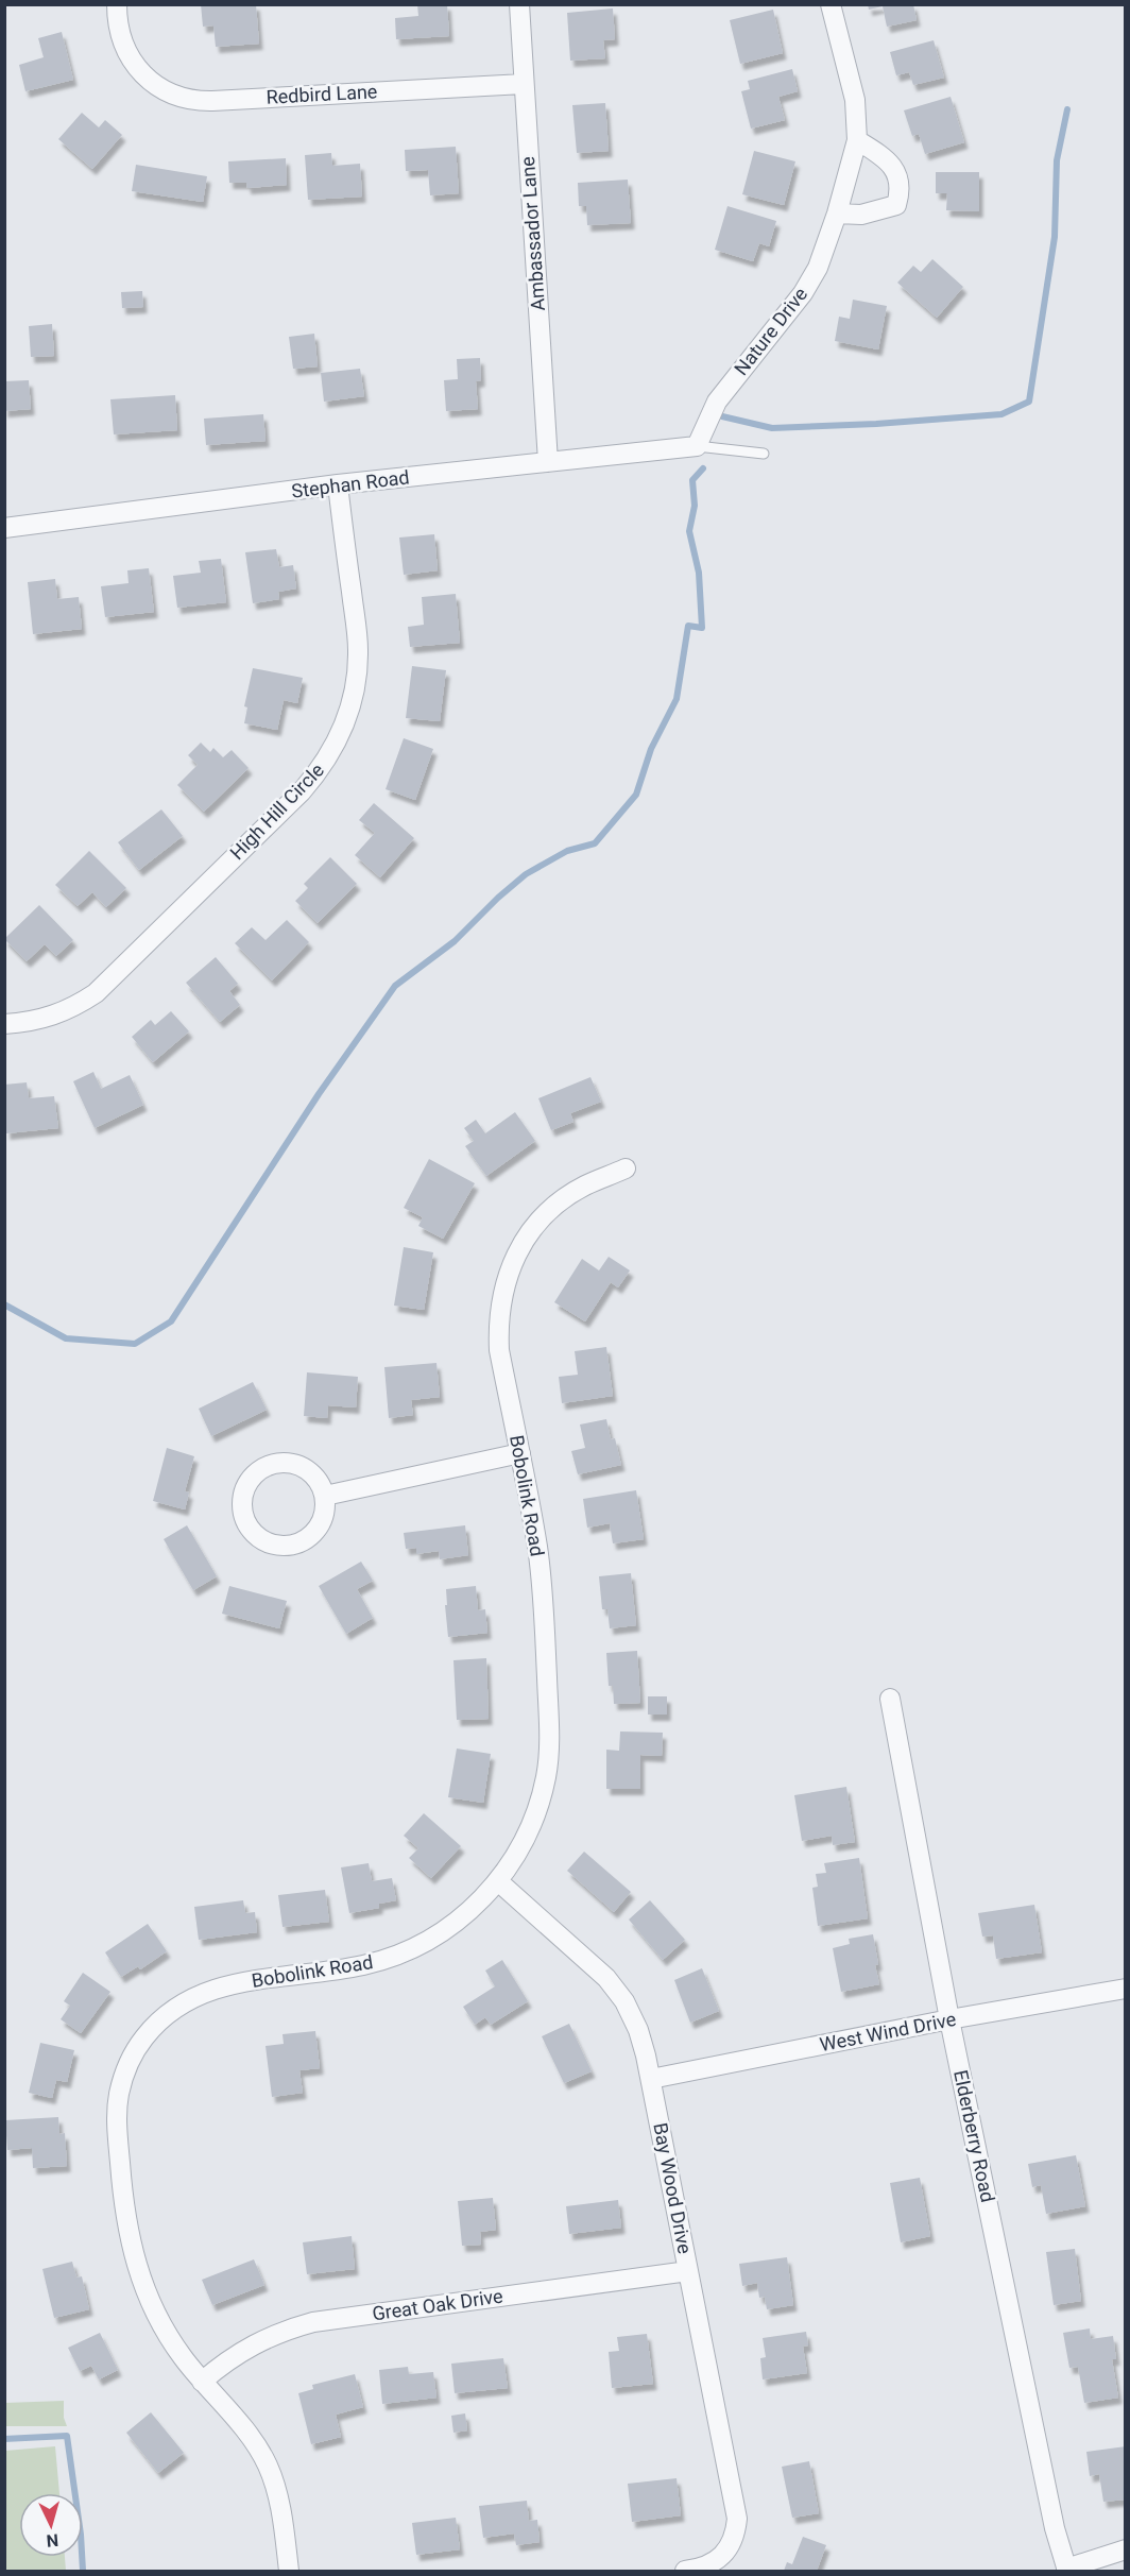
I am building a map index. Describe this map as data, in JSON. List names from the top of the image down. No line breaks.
{"streets":{"street":["Redbird Lane","Ambassador Lane","Nature Drive","Stephan Road","High Hill Circle","Bobolink Road","West Wind Drive","Elderberry Road","Bay Wood Drive","Great Oak Drive"]},"crossings":[["Redbird Lane","Ambassador Lane"],["Ambassador Lane","Stephan Road"],["Nature Drive","Stephan Road"],["Stephan Road","High Hill Circle"],["Bobolink Road","Bay Wood Drive"],["Bobolink Road","Great Oak Drive"],["West Wind Drive","Elderberry Road"],["West Wind Drive","Bay Wood Drive"],["Bay Wood Drive","Great Oak Drive"]],"north":"bottom"}
